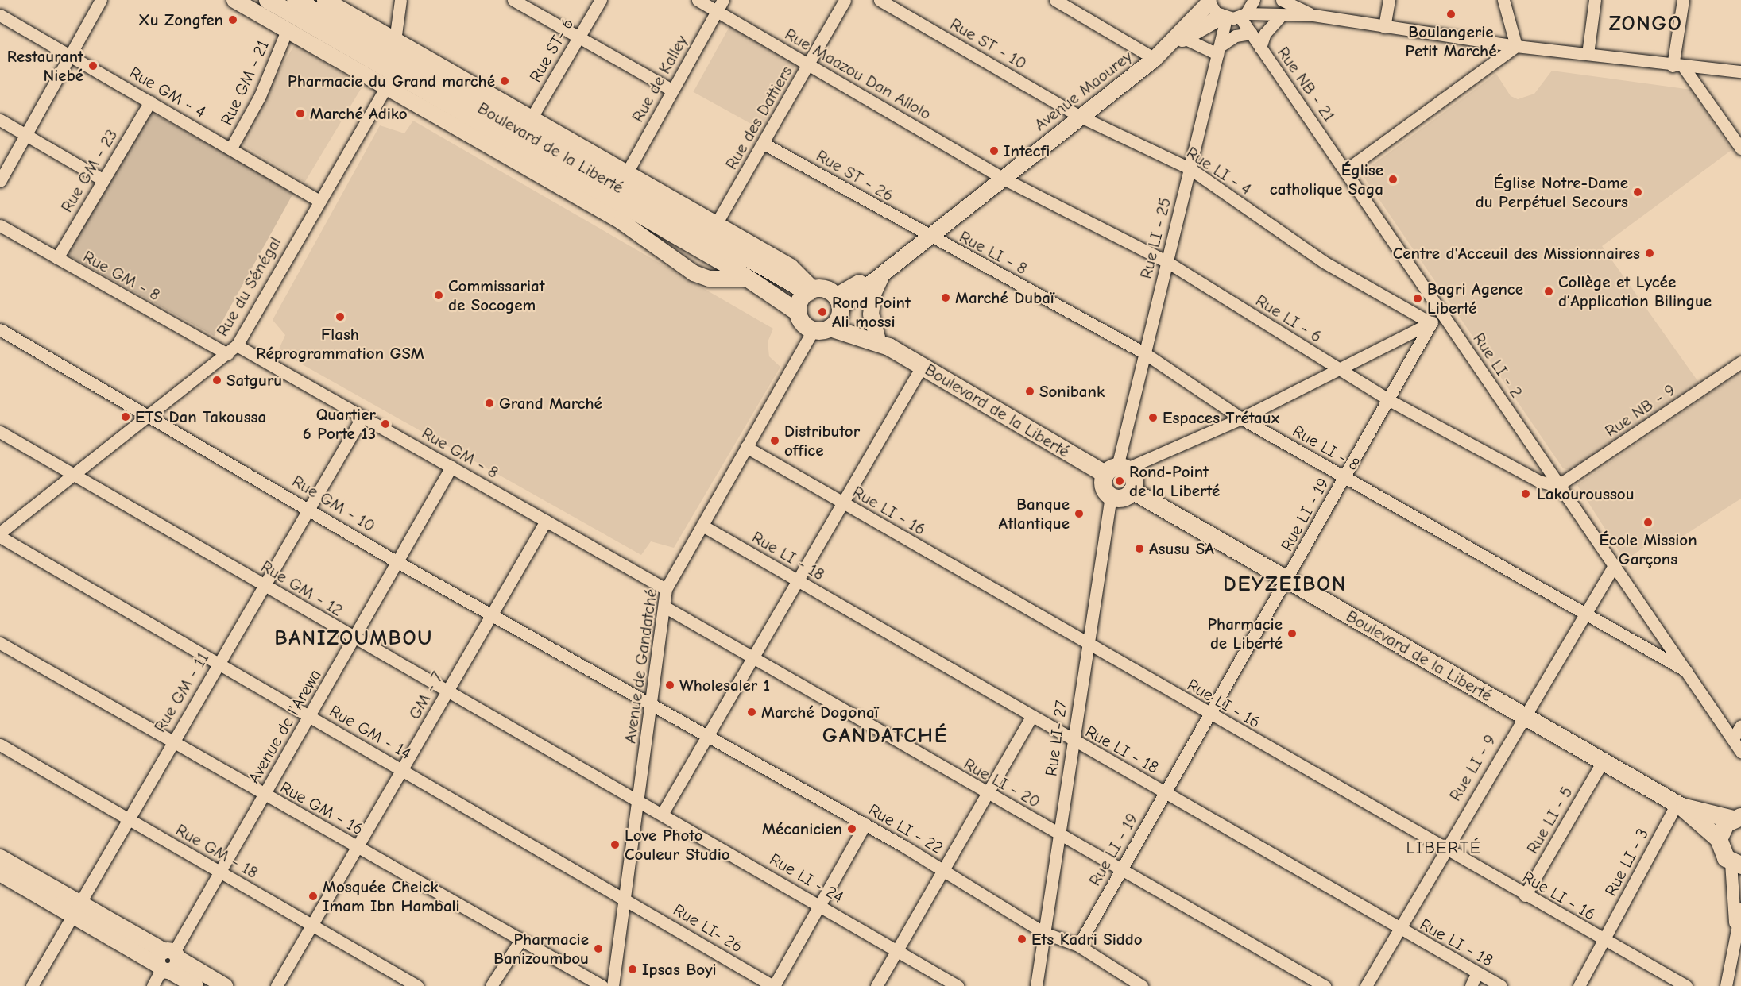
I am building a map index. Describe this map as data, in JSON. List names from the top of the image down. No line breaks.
{"streets":{"highway":["Boulevard de la Liberté"],"main road":["Avenue Maourey"],"street":["Rue ST - 10","Rue ST- 6","Rue Maazou Dan Allolo","Rue de Kalley","Rue GM - 21","Rue NB - 21","Rue GM - 4","Rue des Dattiers","Rue GM - 23","Rue LI - 4","Rue ST - 26","Rue LI - 25","Rue LI - 8","Rue GM - 8","Rue du Sénégal","Rue LI - 6","Rue LI - 2","Rue NB - 9","Rue GM - 10","Rue LI - 16","Rue LI - 19","Rue LI - 18","Rue GM - 12","Avenue de Gandatché","Rue GM - 11","GM - 7","Avenue de l'Arewa","Rue GM - 14","Rue LI- 27","Rue LI - 9","Rue LI - 20","Rue GM - 16","Rue LI - 5","Rue LI - 22","Rue GM - 18","Rue LI - 3","Rue LI - 24","Rue LI- 26"]},"crossings":[["Rue ST - 10","Avenue Maourey"],["Rue ST - 10","Rue LI - 4"],["Rue ST- 6","Boulevard de la Liberté"],["Rue Maazou Dan Allolo","Rue de Kalley"],["Rue Maazou Dan Allolo","Avenue Maourey"],["Rue Maazou Dan Allolo","Rue des Dattiers"],["Rue Maazou Dan Allolo","Rue LI - 6"],["Rue de Kalley","Boulevard de la Liberté"],["Rue GM - 21","Rue GM - 4"],["Rue GM - 21","Boulevard de la Liberté"],["Rue NB - 21","Rue LI - 2"],["Avenue Maourey","Boulevard de la Liberté"],["Avenue Maourey","Rue LI - 4"],["Avenue Maourey","Rue ST - 26"],["Avenue Maourey","Rue LI - 25"],["Avenue Maourey","Rue LI - 8"],["Avenue Maourey","Rue LI - 6"],["Avenue Maourey","Avenue de Gandatché"],["Rue GM - 4","Rue GM - 23"],["Rue GM - 4","Rue du Sénégal"],["Rue des Dattiers","Boulevard de la Liberté"],["Rue des Dattiers","Rue ST - 26"],["Boulevard de la Liberté","Rue LI - 25"],["Boulevard de la Liberté","Rue du Sénégal"],["Boulevard de la Liberté","Rue LI - 19"],["Boulevard de la Liberté","Avenue de Gandatché"],["Boulevard de la Liberté","Rue LI- 27"],["Boulevard de la Liberté","Rue LI - 9"],["Boulevard de la Liberté","Rue LI - 5"],["Boulevard de la Liberté","Rue LI - 3"],["Rue GM - 23","Rue GM - 8"],["Rue LI - 4","Rue LI - 25"],["Rue LI - 4","Rue LI - 19"],["Rue ST - 26","Rue LI - 8"],["Rue LI - 25","Rue LI - 8"],["Rue LI - 25","Rue LI - 6"],["Rue LI - 25","Rue LI- 27"],["Rue LI - 8","Rue LI - 2"],["Rue LI - 8","Rue LI - 19"],["Rue LI - 8","Rue LI - 9"],["Rue GM - 8","Rue du Sénégal"],["Rue GM - 8","Avenue de Gandatché"],["Rue GM - 8","Rue GM - 11"],["Rue GM - 8","GM - 7"],["Rue GM - 8","Avenue de l'Arewa"],["Rue du Sénégal","Rue GM - 10"],["Rue du Sénégal","Rue GM - 12"],["Rue LI - 6","Rue LI - 2"],["Rue LI - 6","Rue NB - 9"],["Rue LI - 6","Rue LI - 19"],["Rue LI - 2","Rue NB - 9"],["Rue LI - 2","Rue LI - 9"],["Rue GM - 10","Avenue de Gandatché"],["Rue GM - 10","Rue GM - 11"],["Rue GM - 10","GM - 7"],["Rue GM - 10","Avenue de l'Arewa"],["Rue GM - 10","Rue LI - 22"],["Rue LI - 16","Rue LI - 19"],["Rue LI - 16","Avenue de Gandatché"],["Rue LI - 16","Rue LI- 27"],["Rue LI - 16","Rue LI - 9"],["Rue LI - 16","Rue LI - 5"],["Rue LI - 16","Rue LI - 3"],["Rue LI - 19","Rue LI - 18"],["Rue LI - 19","Rue LI - 20"],["Rue LI - 19","Rue LI - 22"],["Rue LI - 18","Avenue de Gandatché"],["Rue LI - 18","Rue LI- 27"],["Rue LI - 18","Rue LI - 9"],["Rue GM - 12","Avenue de Gandatché"],["Rue GM - 12","Rue GM - 11"],["Rue GM - 12","GM - 7"],["Rue GM - 12","Avenue de l'Arewa"],["Rue GM - 12","Rue LI - 24"],["Avenue de Gandatché","Rue GM - 14"],["Avenue de Gandatché","Rue LI - 20"],["Avenue de Gandatché","Rue LI - 22"],["Avenue de Gandatché","Rue LI - 24"],["Avenue de Gandatché","Rue LI- 26"],["Rue GM - 11","Rue GM - 14"],["Rue GM - 11","Rue GM - 16"],["Rue GM - 11","Rue GM - 18"],["GM - 7","Rue GM - 14"],["GM - 7","Rue GM - 16"],["GM - 7","Rue GM - 18"],["Avenue de l'Arewa","Rue GM - 14"],["Avenue de l'Arewa","Rue GM - 16"],["Avenue de l'Arewa","Rue GM - 18"],["Rue GM - 14","Rue LI- 26"],["Rue LI- 27","Rue LI - 20"],["Rue LI- 27","Rue LI - 22"]],"districts":["ZONGO","DEYZEIBON","BANIZOUMBOU","GANDATCHÉ","LIBERTÉ"],"places":["Boulangerie Petit Marché","Xu Zongfen","Restaurant Niebé","Pharmacie du Grand marché","Marché Adiko","Intecfi","Église catholique Saga","Église Notre-Dame du Perpétuel Secours","Centre d'Acceuil des Missionnaires","Collège et Lycée d’Application Bilingue","Commissariat de Socogem","Marché Dubaï","Bagri Agence Liberté","Rond Point Ali mossi","Flash Réprogrammation GSM","Satguru","Sonibank","Grand Marché","ETS Dan Takoussa","Espaces Trétaux","Quartier 6 Porte 13","Distributor office","Rond-Point de la Liberté","Lakouroussou","Banque Atlantique","École Mission Garçons","Asusu SA","Pharmacie de Liberté","Wholesaler 1","Marché Dogonaï","Mécanicien","Love Photo Couleur Studio","Mosquée Cheick Imam Ibn Hambali","Ets Kadri Siddo","Pharmacie Banizoumbou","Ipsas Boyi"]}
